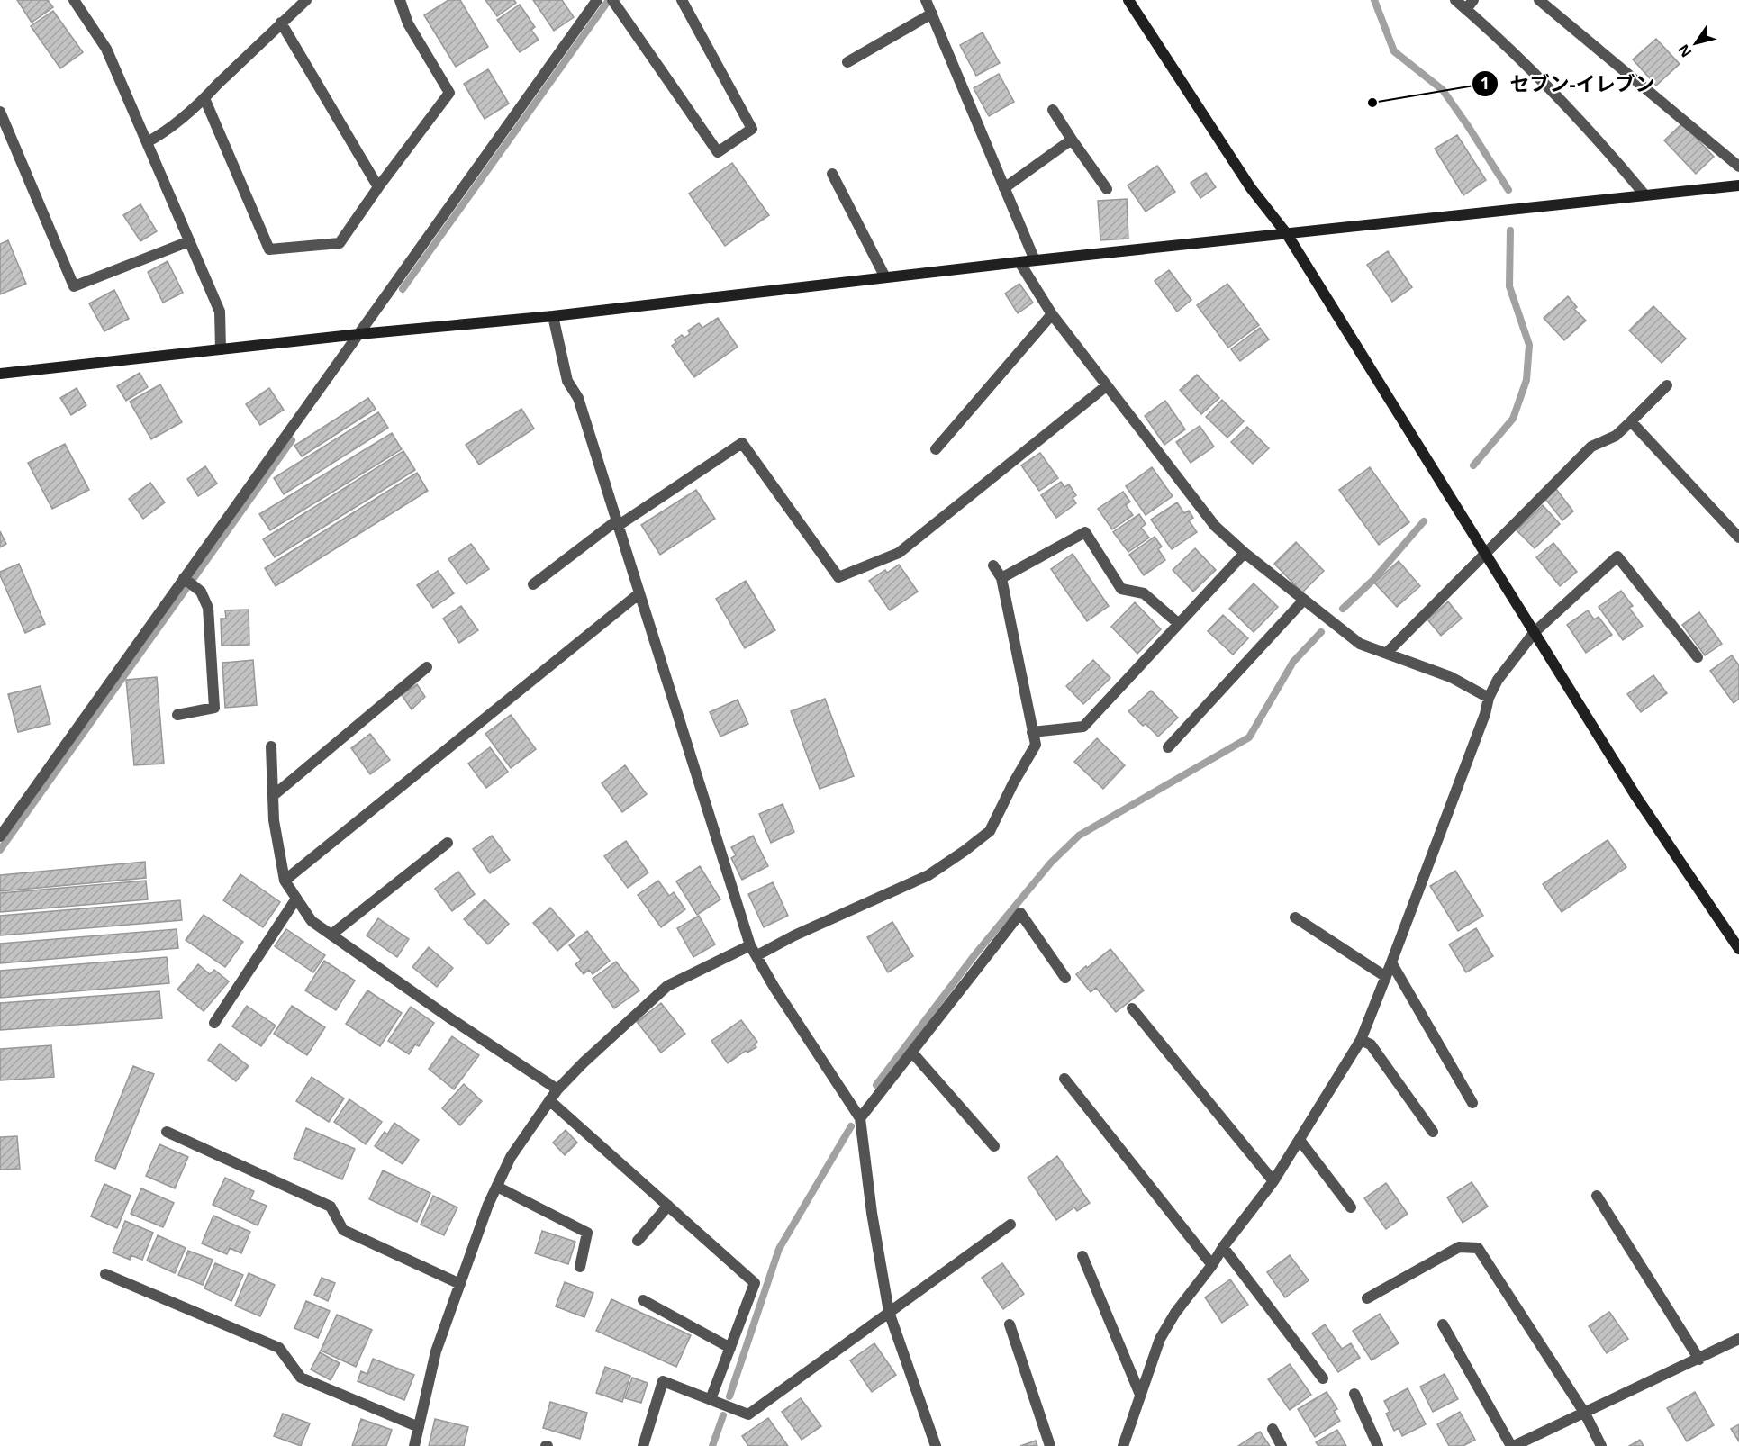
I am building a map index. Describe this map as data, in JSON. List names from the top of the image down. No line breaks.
{"places":["セブン-イレブン"],"north":"bottom left"}
